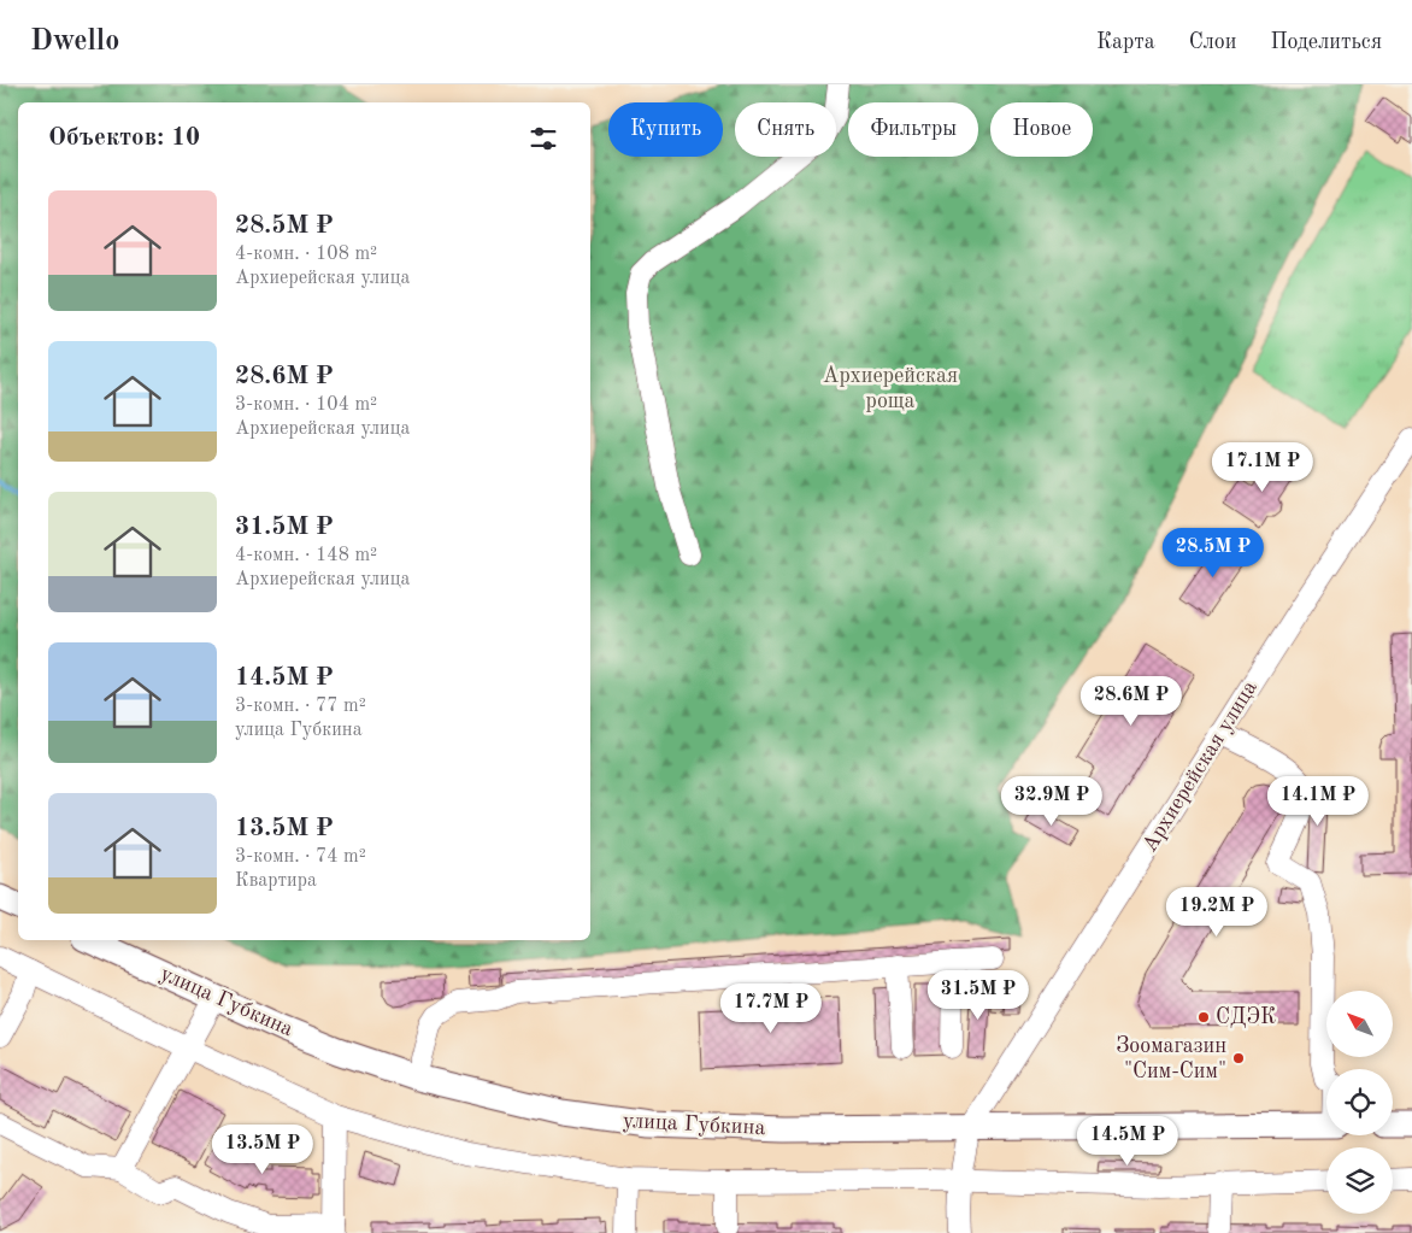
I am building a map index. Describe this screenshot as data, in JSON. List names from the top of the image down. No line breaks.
{"streets":{"main road":["улица Губкина"],"street":["Архиерейская улица"]},"crossings":[["Архиерейская улица","улица Губкина"]],"parks":["Архиерейская роща"],"places":["СДЭК","Зоомагазин \"Сим-Сим\""],"north":"top left","page":{"header":"Dwello","nav":["Карта","Слои","Поделиться"],"chip":["Купить","Снять","Фильтры","Новое"],"heading":"Объектов: 10","list":[{"name":"28.5M ₽","note":"4-комн. · 108 m² · Архиерейская улица"},{"name":"28.6M ₽","note":"3-комн. · 104 m² · Архиерейская улица"},{"name":"31.5M ₽","note":"4-комн. · 148 m² · Архиерейская улица"},{"name":"14.5M ₽","note":"3-комн. · 77 m² · улица Губкина"},{"name":"13.5M ₽","note":"3-комн. · 74 m² · Квартира"}],"price":["17.1M ₽","28.5M ₽","28.6M ₽","32.9M ₽","14.1M ₽","19.2M ₽","31.5M ₽","17.7M ₽","14.5M ₽","13.5M ₽"]}}
